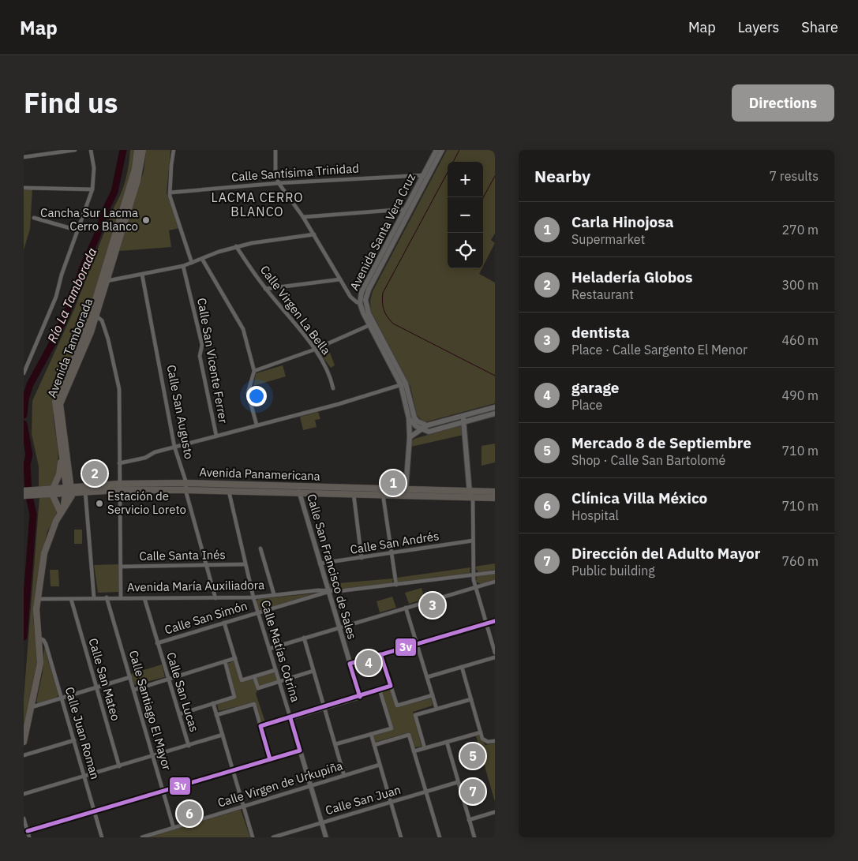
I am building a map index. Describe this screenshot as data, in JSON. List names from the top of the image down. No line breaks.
{"streets":{"main road":["Avenida Santa Vera Cruz","Avenida Tamborada","Avenida Panamericana"],"street":["Calle Santísima Trinidad","Calle Virgen La Bella","Calle San Vicente Ferrer","Calle San Augusto","Calle San Andrés","Calle Santa Inés","Calle San Francisco de Sales","Avenida María Auxiliadora","Calle San Simón","Calle Matías Cotrina","Calle San Mateo","Calle San Lucas","Calle Santiago El Mayor","Calle Juan Roman","Calle Virgen de Urkupiña","Calle San Juan"]},"crossings":[["Calle Santísima Trinidad","Avenida Santa Vera Cruz"],["Avenida Santa Vera Cruz","Avenida Panamericana"],["Avenida Tamborada","Avenida Panamericana"],["Avenida Tamborada","Avenida María Auxiliadora"],["Avenida Tamborada","Calle Juan Roman"],["Calle San Augusto","Avenida Panamericana"],["Calle San Augusto","Calle Santa Inés"],["Calle San Augusto","Avenida María Auxiliadora"],["Avenida Panamericana","Calle San Francisco de Sales"],["Avenida Panamericana","Calle Matías Cotrina"],["Calle San Andrés","Calle San Francisco de Sales"],["Calle Santa Inés","Calle Matías Cotrina"],["Calle San Francisco de Sales","Avenida María Auxiliadora"],["Calle San Francisco de Sales","Calle San Simón"],["Avenida María Auxiliadora","Calle San Simón"],["Avenida María Auxiliadora","Calle Matías Cotrina"],["Avenida María Auxiliadora","Calle San Mateo"],["Avenida María Auxiliadora","Calle San Lucas"],["Avenida María Auxiliadora","Calle Santiago El Mayor"],["Calle San Simón","Calle Matías Cotrina"],["Calle San Simón","Calle San Lucas"],["Calle Matías Cotrina","Calle Virgen de Urkupiña"],["Calle Matías Cotrina","Calle San Juan"],["Calle Santiago El Mayor","Calle Virgen de Urkupiña"]],"districts":["LACMA CERRO BLANCO"],"water":["Río La Tamborada"],"places":["Cancha Sur Lacma Cerro Blanco","Estación de Servicio Loreto"],"lines":["transit line 3v"],"page":{"header":"Map","nav":["Map","Layers","Share"],"title":"Find us","buttons":"Directions","heading":["Nearby","7 results"],"map_buttons":["+","−"],"list":[{"mark":"1","name":"Carla Hinojosa","note":"Supermarket","value":"270 m"},{"mark":"2","name":"Heladería Globos","note":"Restaurant","value":"300 m"},{"mark":"3","name":"dentista","note":"Place · Calle Sargento El Menor","value":"460 m"},{"mark":"4","name":"garage","note":"Place","value":"490 m"},{"mark":"5","name":"Mercado 8 de Septiembre","note":"Shop · Calle San Bartolomé","value":"710 m"},{"mark":"6","name":"Clínica Villa México","note":"Hospital","value":"710 m"},{"mark":"7","name":"Dirección del Adulto Mayor","note":"Public building","value":"760 m"}],"pins":["2","1","3","4","5","7","6"]}}
